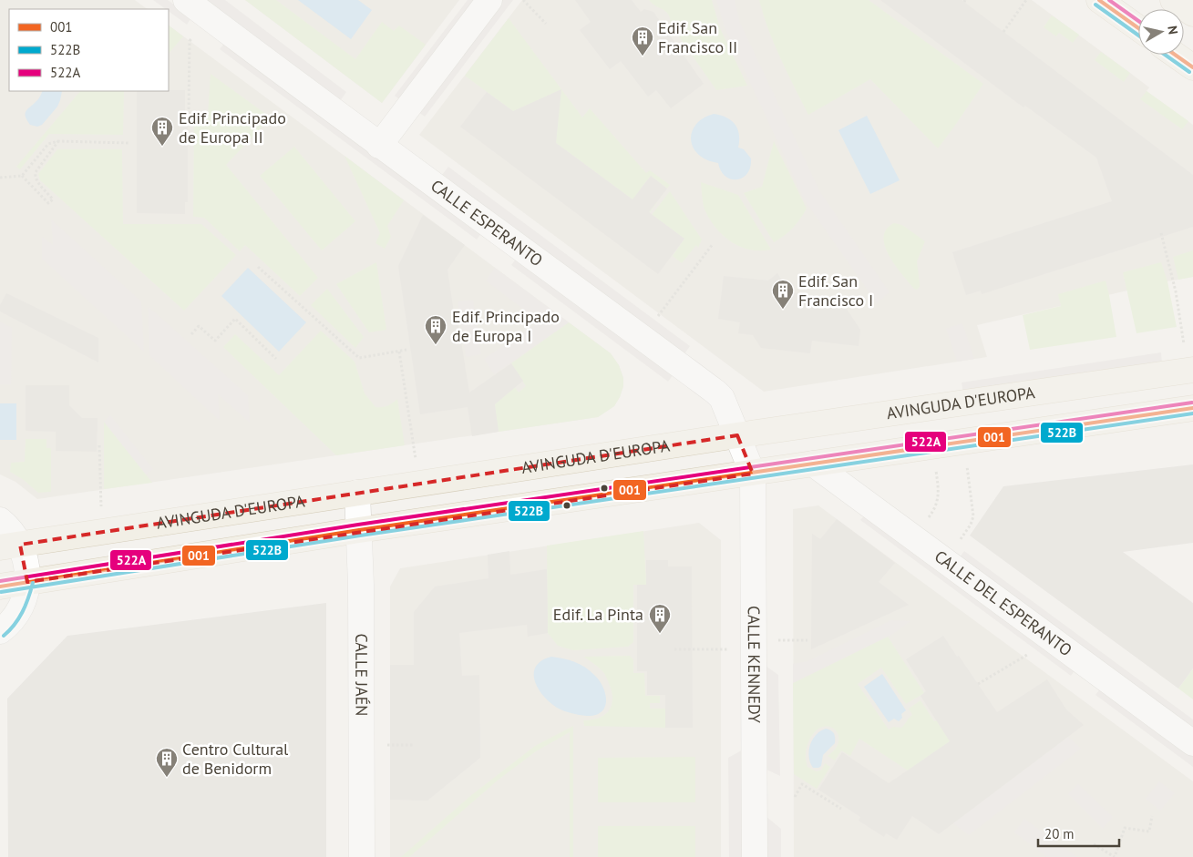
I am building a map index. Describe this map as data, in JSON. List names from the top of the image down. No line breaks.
{"streets":{"main road":["AVINGUDA D'EUROPA"],"street":["CALLE ESPERANTO","CALLE DEL ESPERANTO","CALLE KENNEDY","CALLE JAÉN"]},"crossings":[["CALLE ESPERANTO","AVINGUDA D'EUROPA"],["CALLE ESPERANTO","CALLE KENNEDY"],["AVINGUDA D'EUROPA","CALLE JAÉN"]],"places":{"building":["Edif. San Francisco II","Edif. Principado de Europa II","Edif. San Francisco I","Edif. Principado de Europa I","Edif. La Pinta","Centro Cultural de Benidorm"]},"lines":["transit line 001","transit line 522A","transit line 522B"],"legend":["001","522B","522A"],"scale_bar":"20 m","north":"right"}
